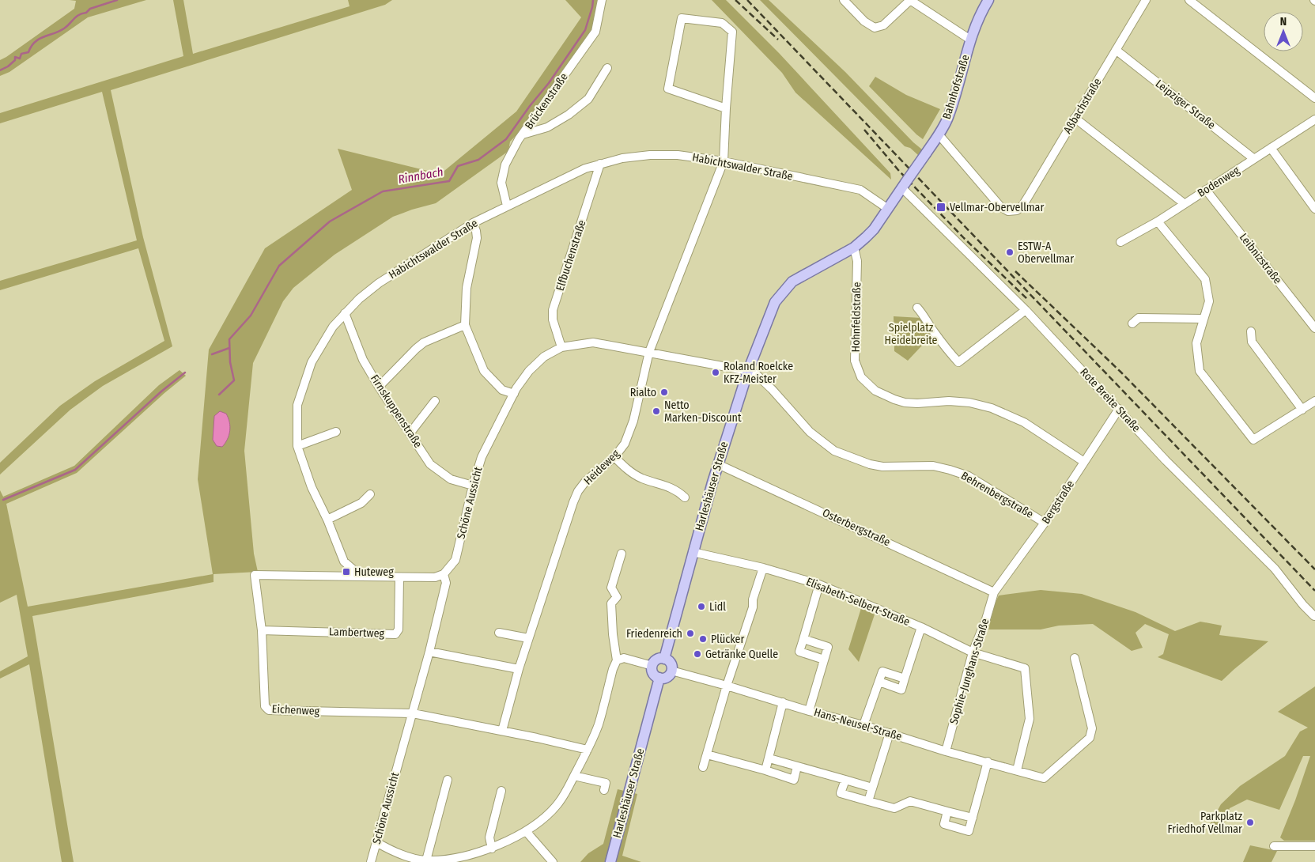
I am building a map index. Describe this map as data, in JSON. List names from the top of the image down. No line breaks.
{"streets":{"main road":["Bahnhofstraße","Harleshäuser Straße"],"street":["Brückenstraße","Leipziger Straße","Aßbachstraße","Habichtswalder Straße","Bodenweg","Elfbuchenstraße","Leibnizstraße","Hohnfeldstraße","Rote Breite Straße","Firnskuppenstraße","Heideweg","Behrenbergstraße","Bergstraße","Schöne Aussicht","Osterbergstraße","Elisabeth-Selbert-Straße","Lambertweg","Sophie-Junghans-Straße","Eichenweg","Hans-Neusel-Straße"]},"crossings":[["Bahnhofstraße","Aßbachstraße"],["Bahnhofstraße","Habichtswalder Straße"],["Bahnhofstraße","Rote Breite Straße"],["Bahnhofstraße","Harleshäuser Straße"],["Brückenstraße","Habichtswalder Straße"],["Leipziger Straße","Aßbachstraße"],["Leipziger Straße","Bodenweg"],["Habichtswalder Straße","Elfbuchenstraße"],["Habichtswalder Straße","Firnskuppenstraße"],["Habichtswalder Straße","Heideweg"],["Habichtswalder Straße","Harleshäuser Straße"],["Habichtswalder Straße","Eichenweg"],["Bodenweg","Leibnizstraße"],["Elfbuchenstraße","Schöne Aussicht"],["Hohnfeldstraße","Harleshäuser Straße"],["Hohnfeldstraße","Bergstraße"],["Rote Breite Straße","Bergstraße"],["Firnskuppenstraße","Schöne Aussicht"],["Heideweg","Schöne Aussicht"],["Heideweg","Eichenweg"],["Harleshäuser Straße","Behrenbergstraße"],["Harleshäuser Straße","Schöne Aussicht"],["Harleshäuser Straße","Osterbergstraße"],["Harleshäuser Straße","Elisabeth-Selbert-Straße"],["Harleshäuser Straße","Hans-Neusel-Straße"],["Behrenbergstraße","Bergstraße"],["Behrenbergstraße","Schöne Aussicht"],["Bergstraße","Osterbergstraße"],["Bergstraße","Sophie-Junghans-Straße"],["Schöne Aussicht","Eichenweg"],["Osterbergstraße","Sophie-Junghans-Straße"],["Elisabeth-Selbert-Straße","Sophie-Junghans-Straße"],["Elisabeth-Selbert-Straße","Hans-Neusel-Straße"],["Lambertweg","Eichenweg"],["Sophie-Junghans-Straße","Hans-Neusel-Straße"]],"water":["Rinnbach"],"parks":["Spielplatz Heidebreite"],"places":{"transit":["Vellmar-Obervellmar","Huteweg"],"other":["ESTW-A Obervellmar","Roland Roelcke KFZ-Meister","Rialto","Netto Marken-Discount","Lidl","Friedenreich","Plücker","Getränke Quelle","Parkplatz Friedhof Vellmar"]},"north":"top"}
